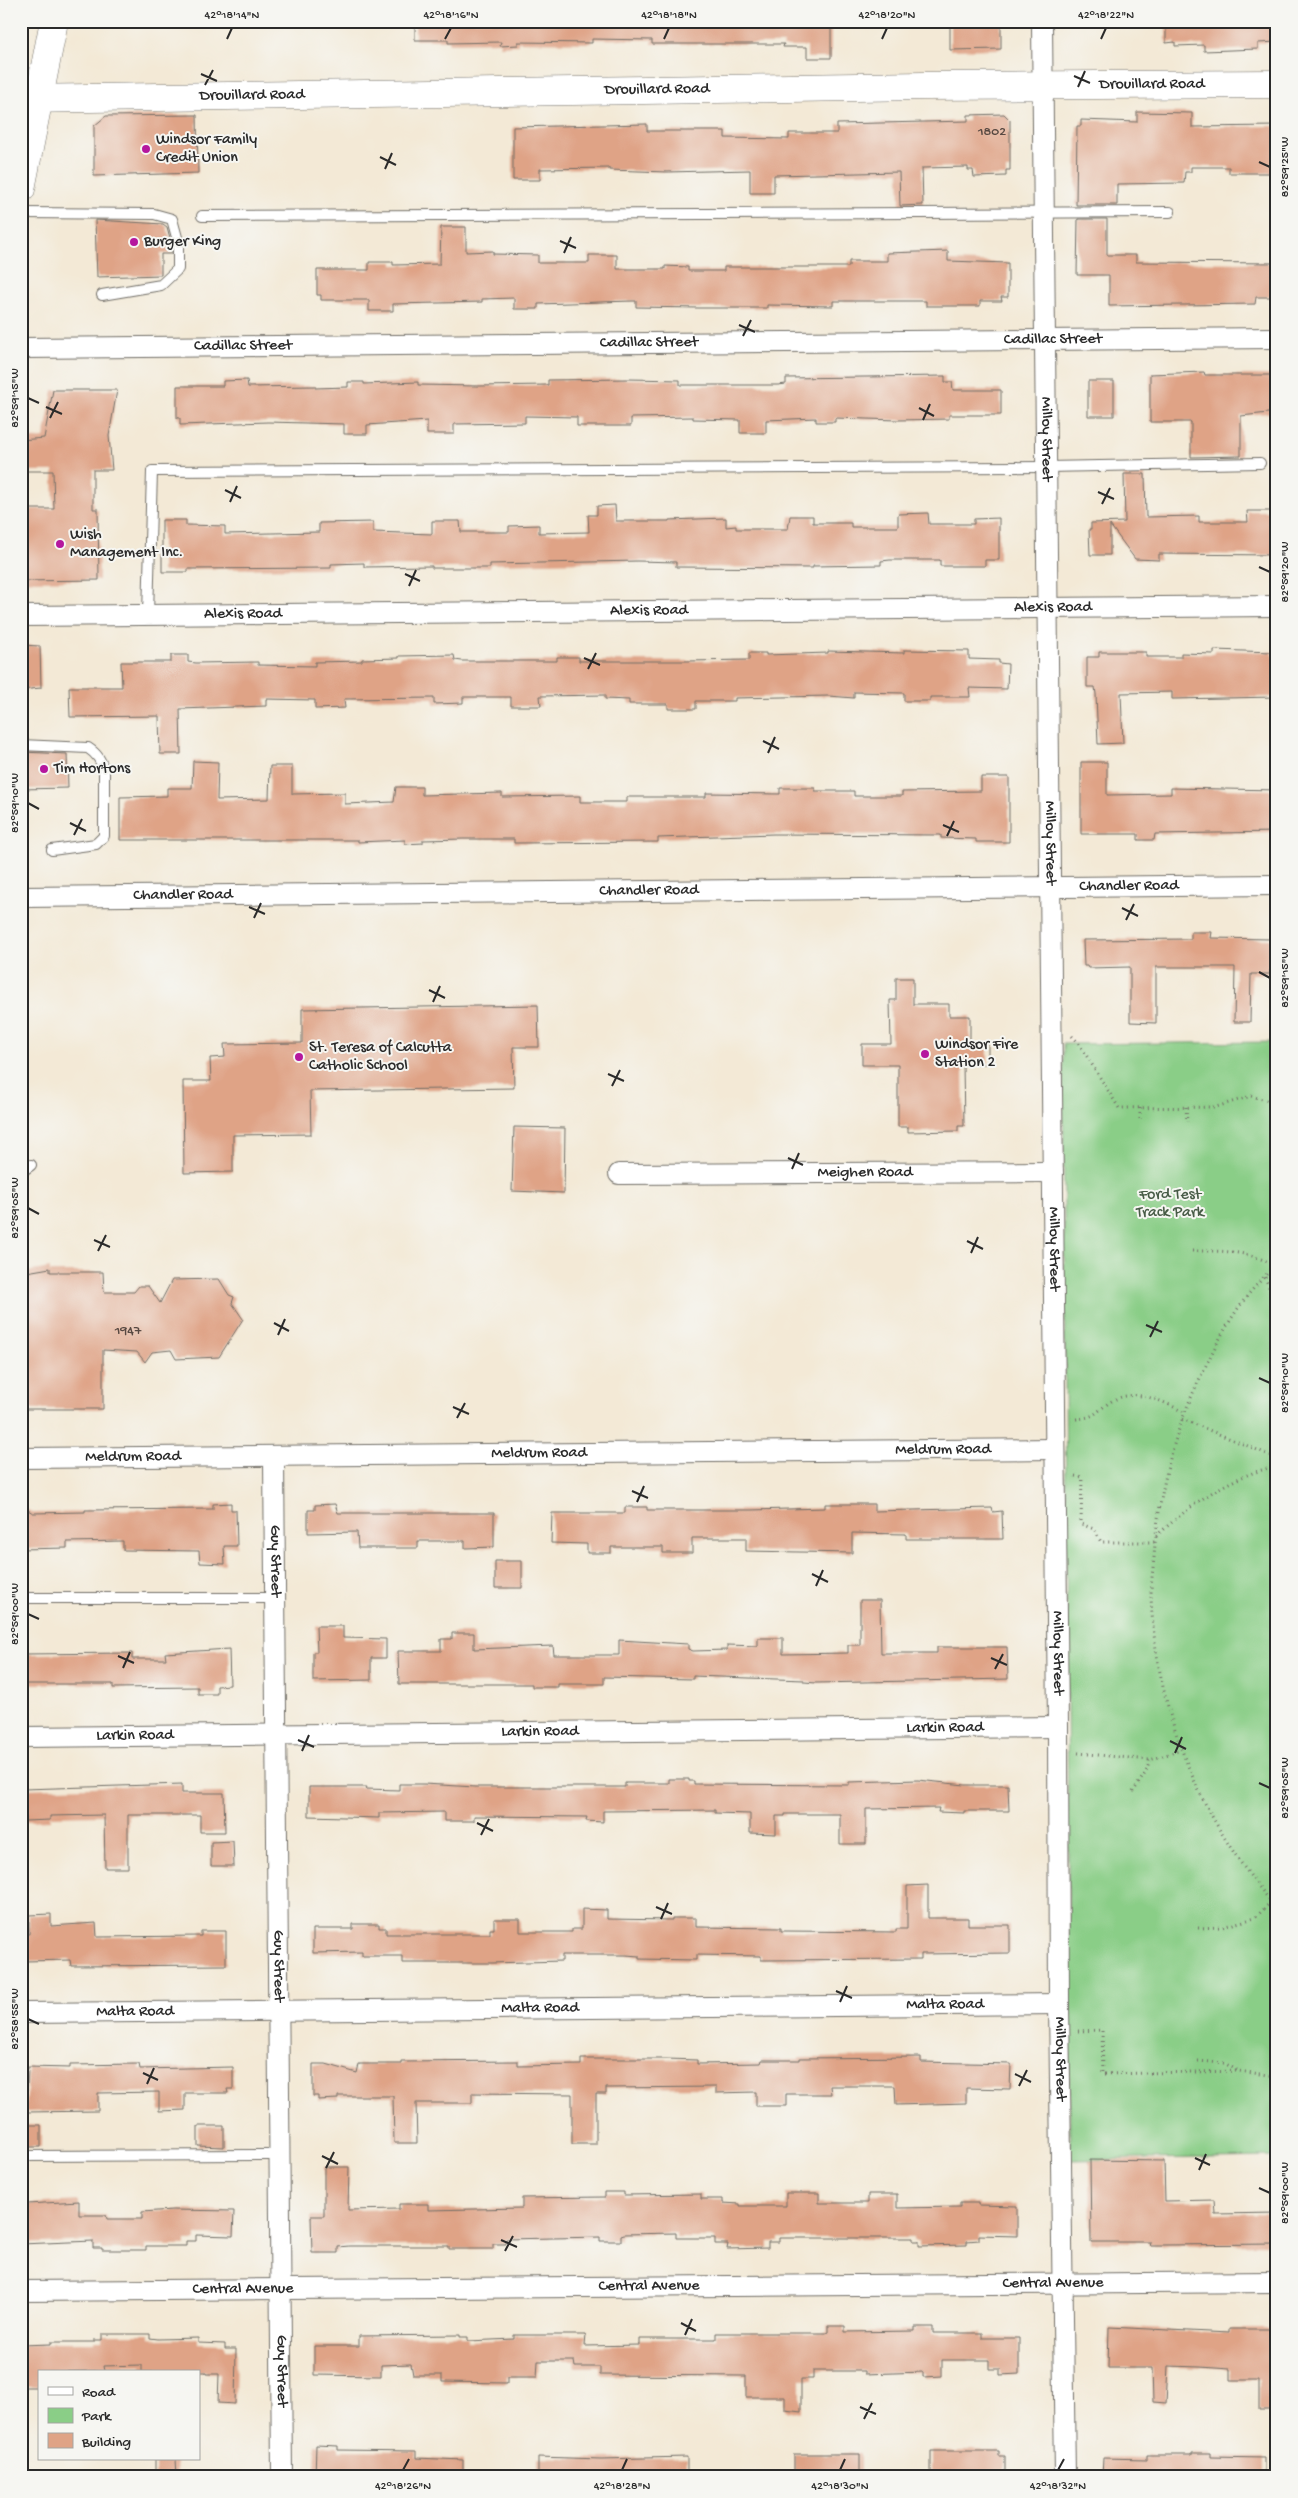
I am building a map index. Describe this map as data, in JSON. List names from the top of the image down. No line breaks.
{"streets":{"street":["Drouillard Road","Cadillac Street","Milloy Street","Alexis Road","Chandler Road","Meighen Road","Meldrum Road","Guy Street","Larkin Road","Malta Road","Central Avenue"]},"crossings":[["Drouillard Road","Milloy Street"],["Cadillac Street","Milloy Street"],["Milloy Street","Alexis Road"],["Milloy Street","Chandler Road"],["Milloy Street","Meighen Road"],["Milloy Street","Meldrum Road"],["Milloy Street","Larkin Road"],["Milloy Street","Malta Road"],["Milloy Street","Central Avenue"],["Meldrum Road","Guy Street"],["Guy Street","Larkin Road"],["Guy Street","Malta Road"],["Guy Street","Central Avenue"]],"parks":["Ford Test Track Park"],"places":["Windsor Family Credit Union","Burger King","Wish Management Inc.","Tim Hortons","Windsor Fire Station 2","St. Teresa of Calcutta Catholic School"],"house_numbers":["1802","1947"],"legend":["Road","Park","Building"],"coordinates":["42°18'14\"N","42°18'16\"N","42°18'18\"N","42°18'20\"N","42°18'22\"N","82°59'25\"W","82°59'15\"W","82°59'20\"W","82°59'10\"W","82°59'05\"W","82°59'00\"W","82°58'55\"W","42°18'26\"N","42°18'28\"N","42°18'30\"N","42°18'32\"N"]}
